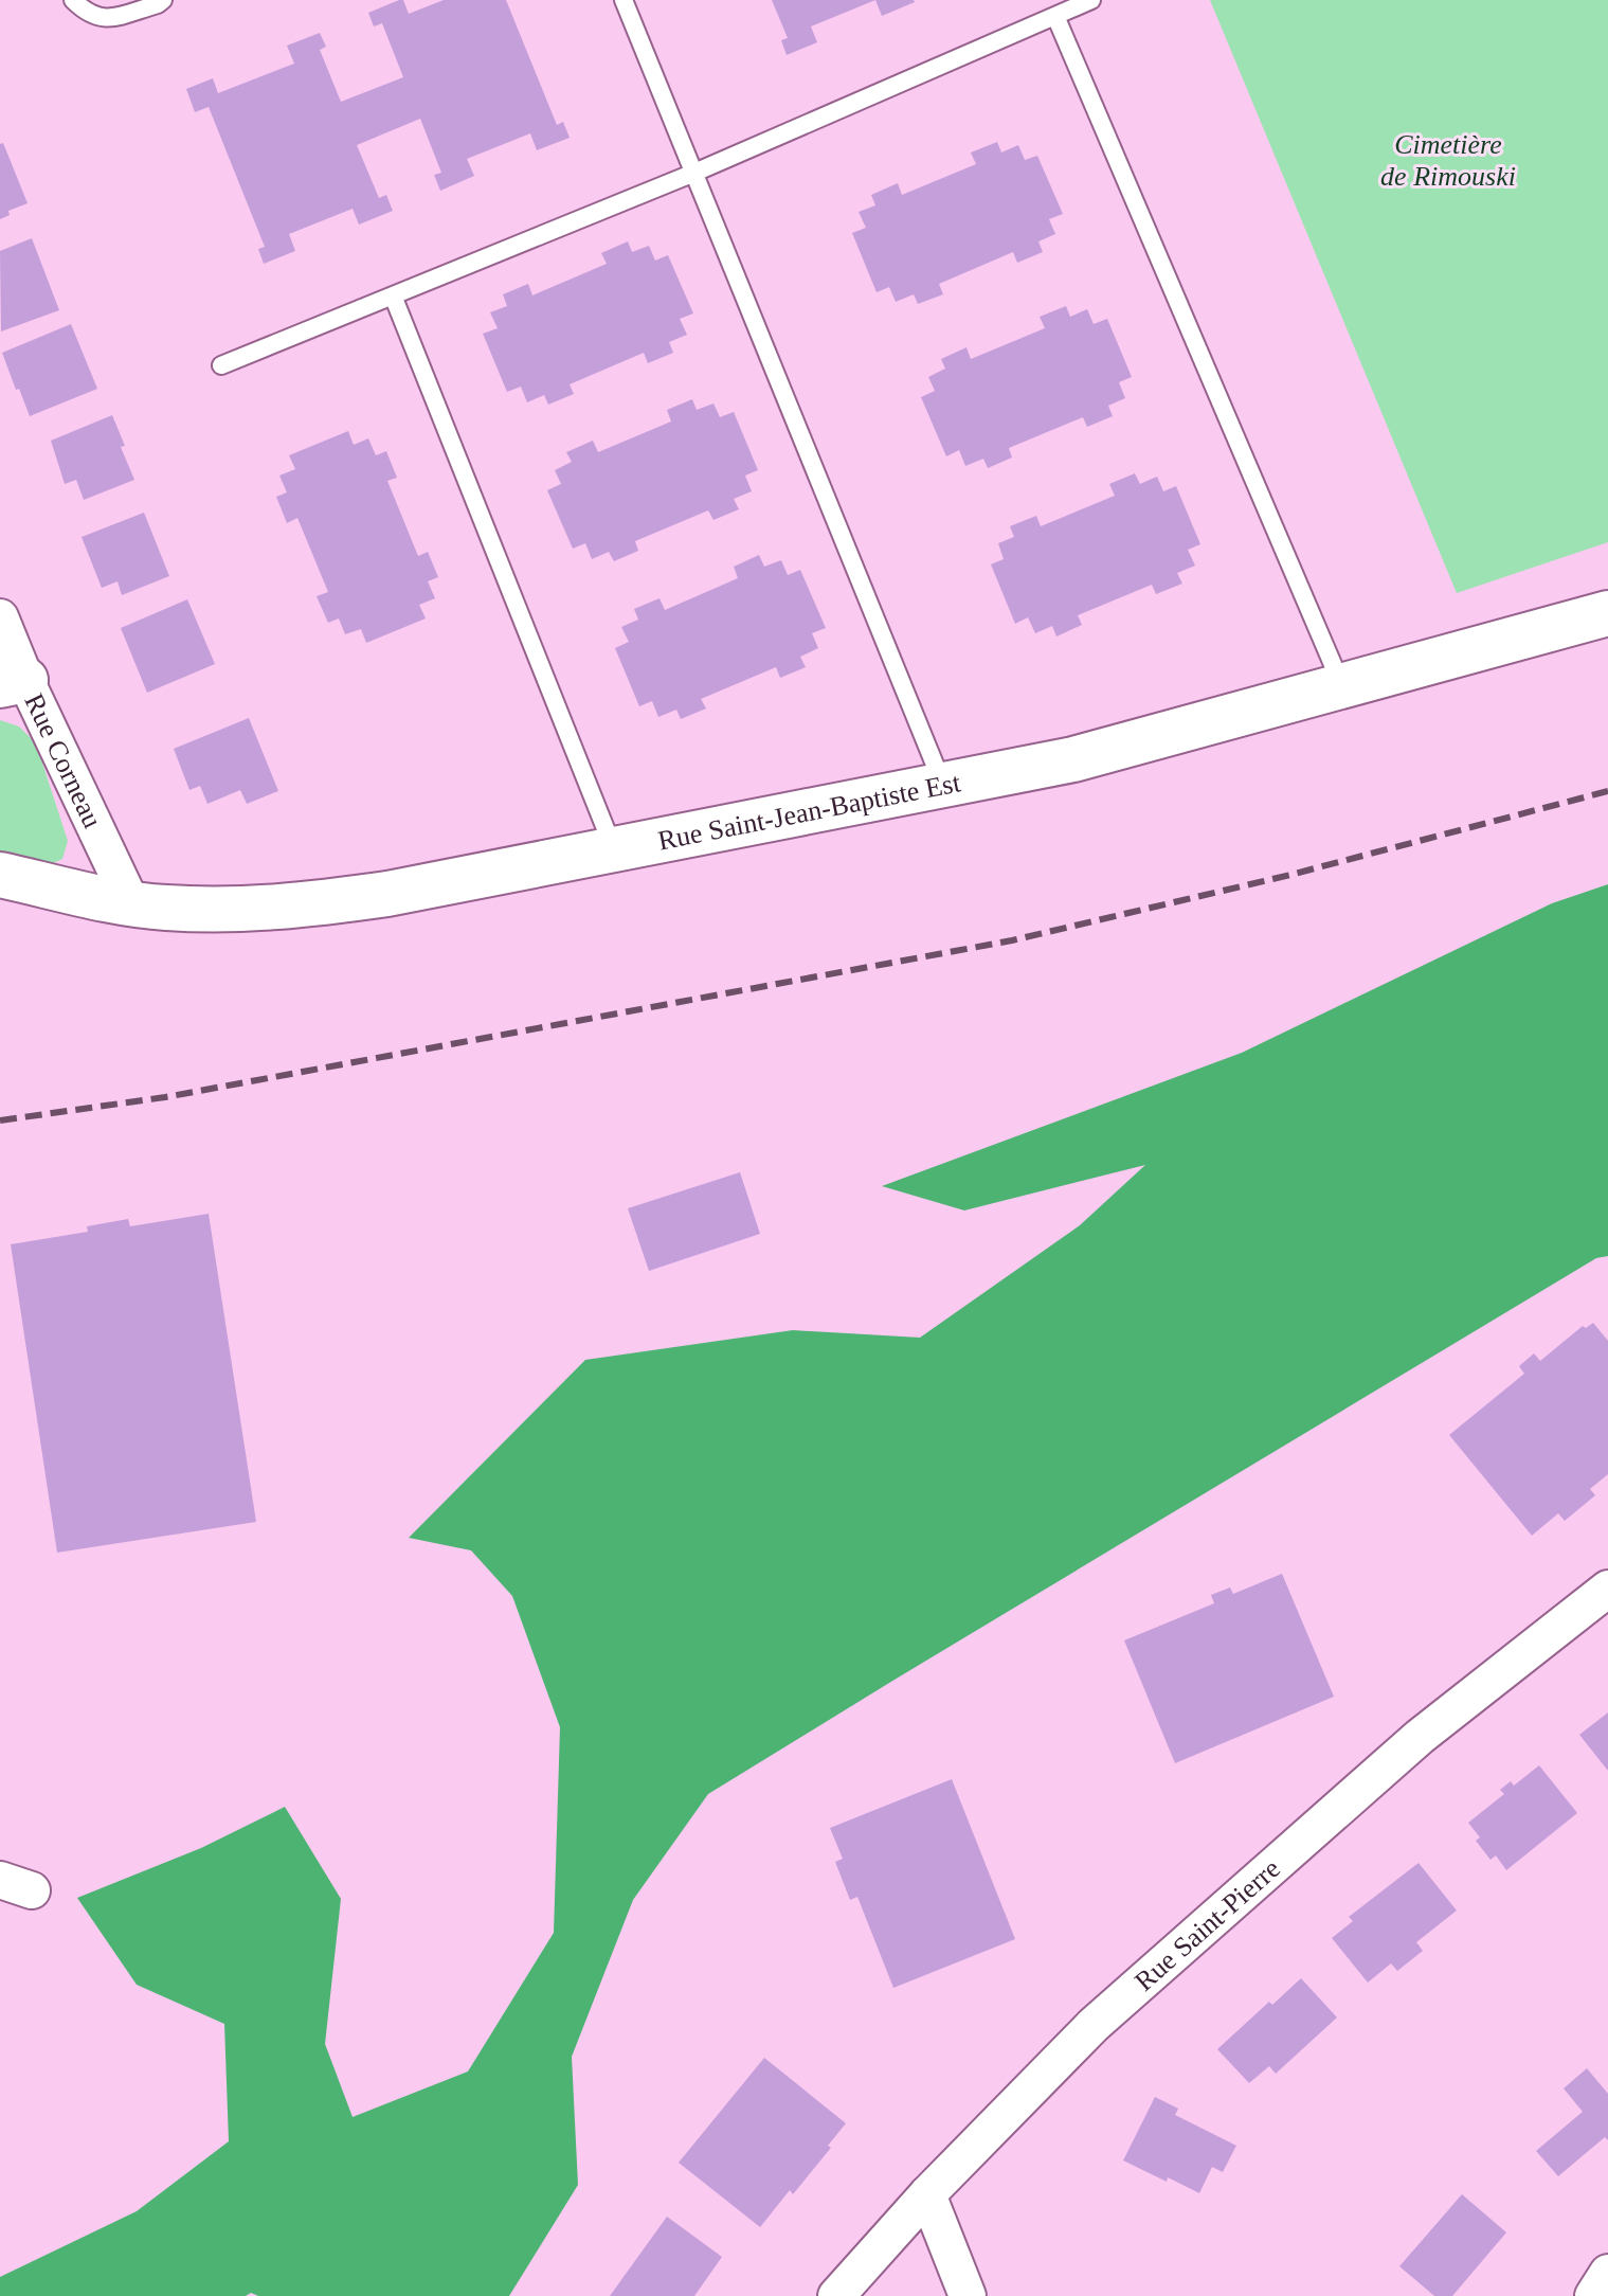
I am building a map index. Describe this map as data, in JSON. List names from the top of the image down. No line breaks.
{"streets":{"street":["Rue Corneau","Rue Saint-Jean-Baptiste Est","Rue Saint-Pierre"]},"crossings":[["Rue Corneau","Rue Saint-Jean-Baptiste Est"]],"parks":["Cimetière de Rimouski"]}
